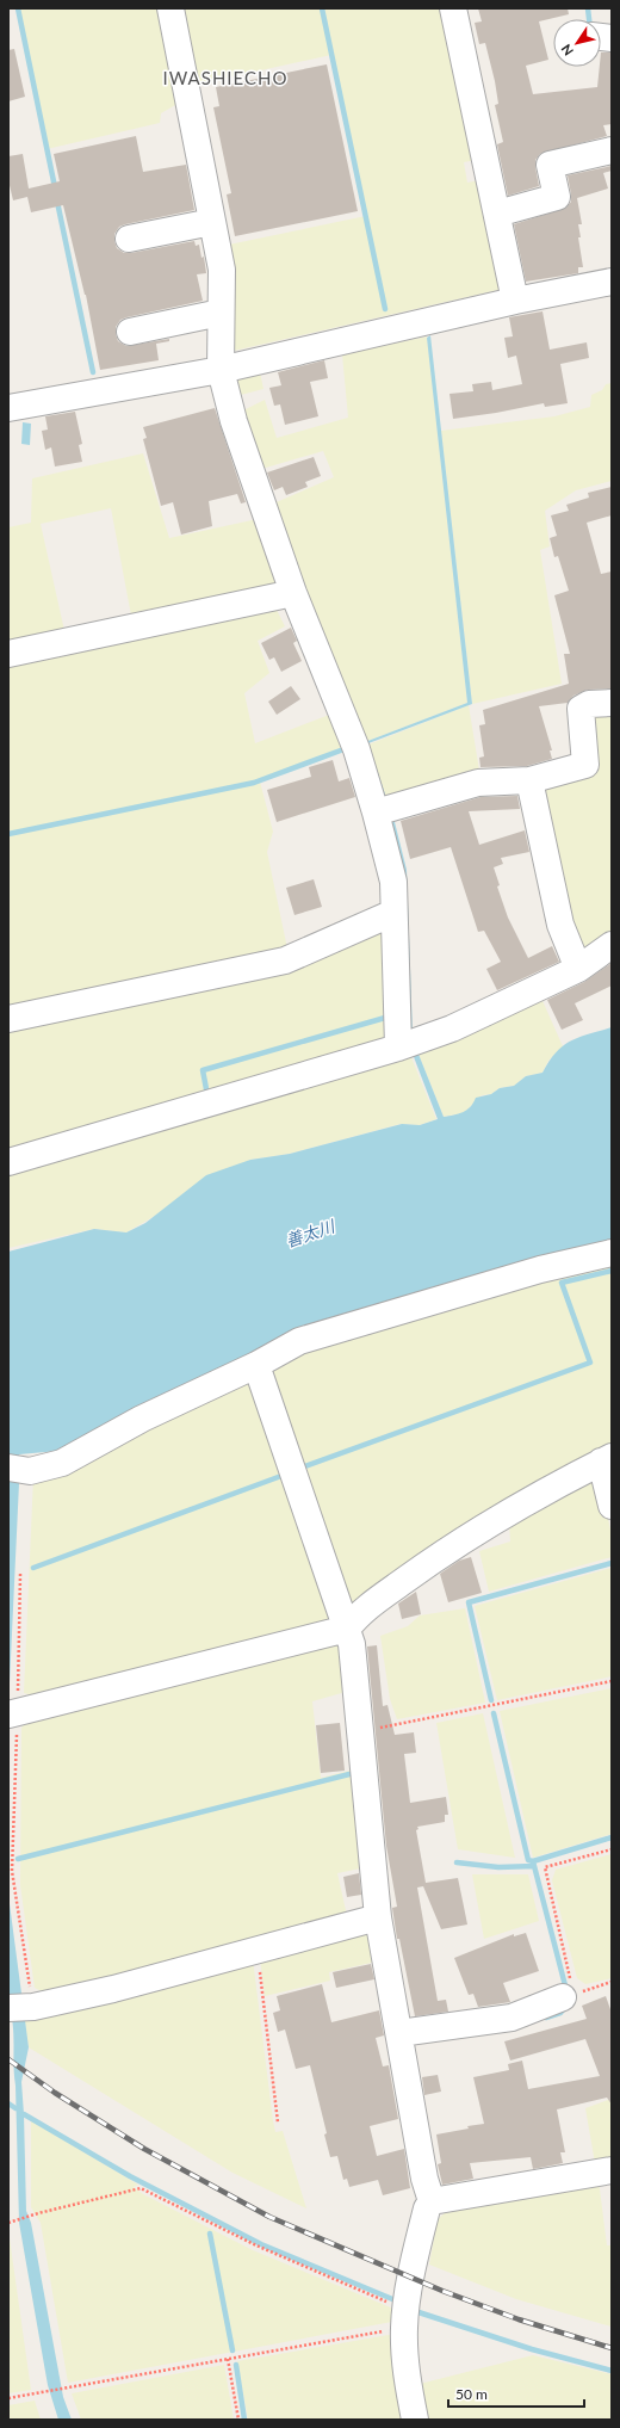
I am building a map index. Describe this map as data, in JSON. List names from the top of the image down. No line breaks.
{"districts":["IWASHIECHO"],"water":["善太川"],"scale_bar":"50 m","north":"bottom left"}
